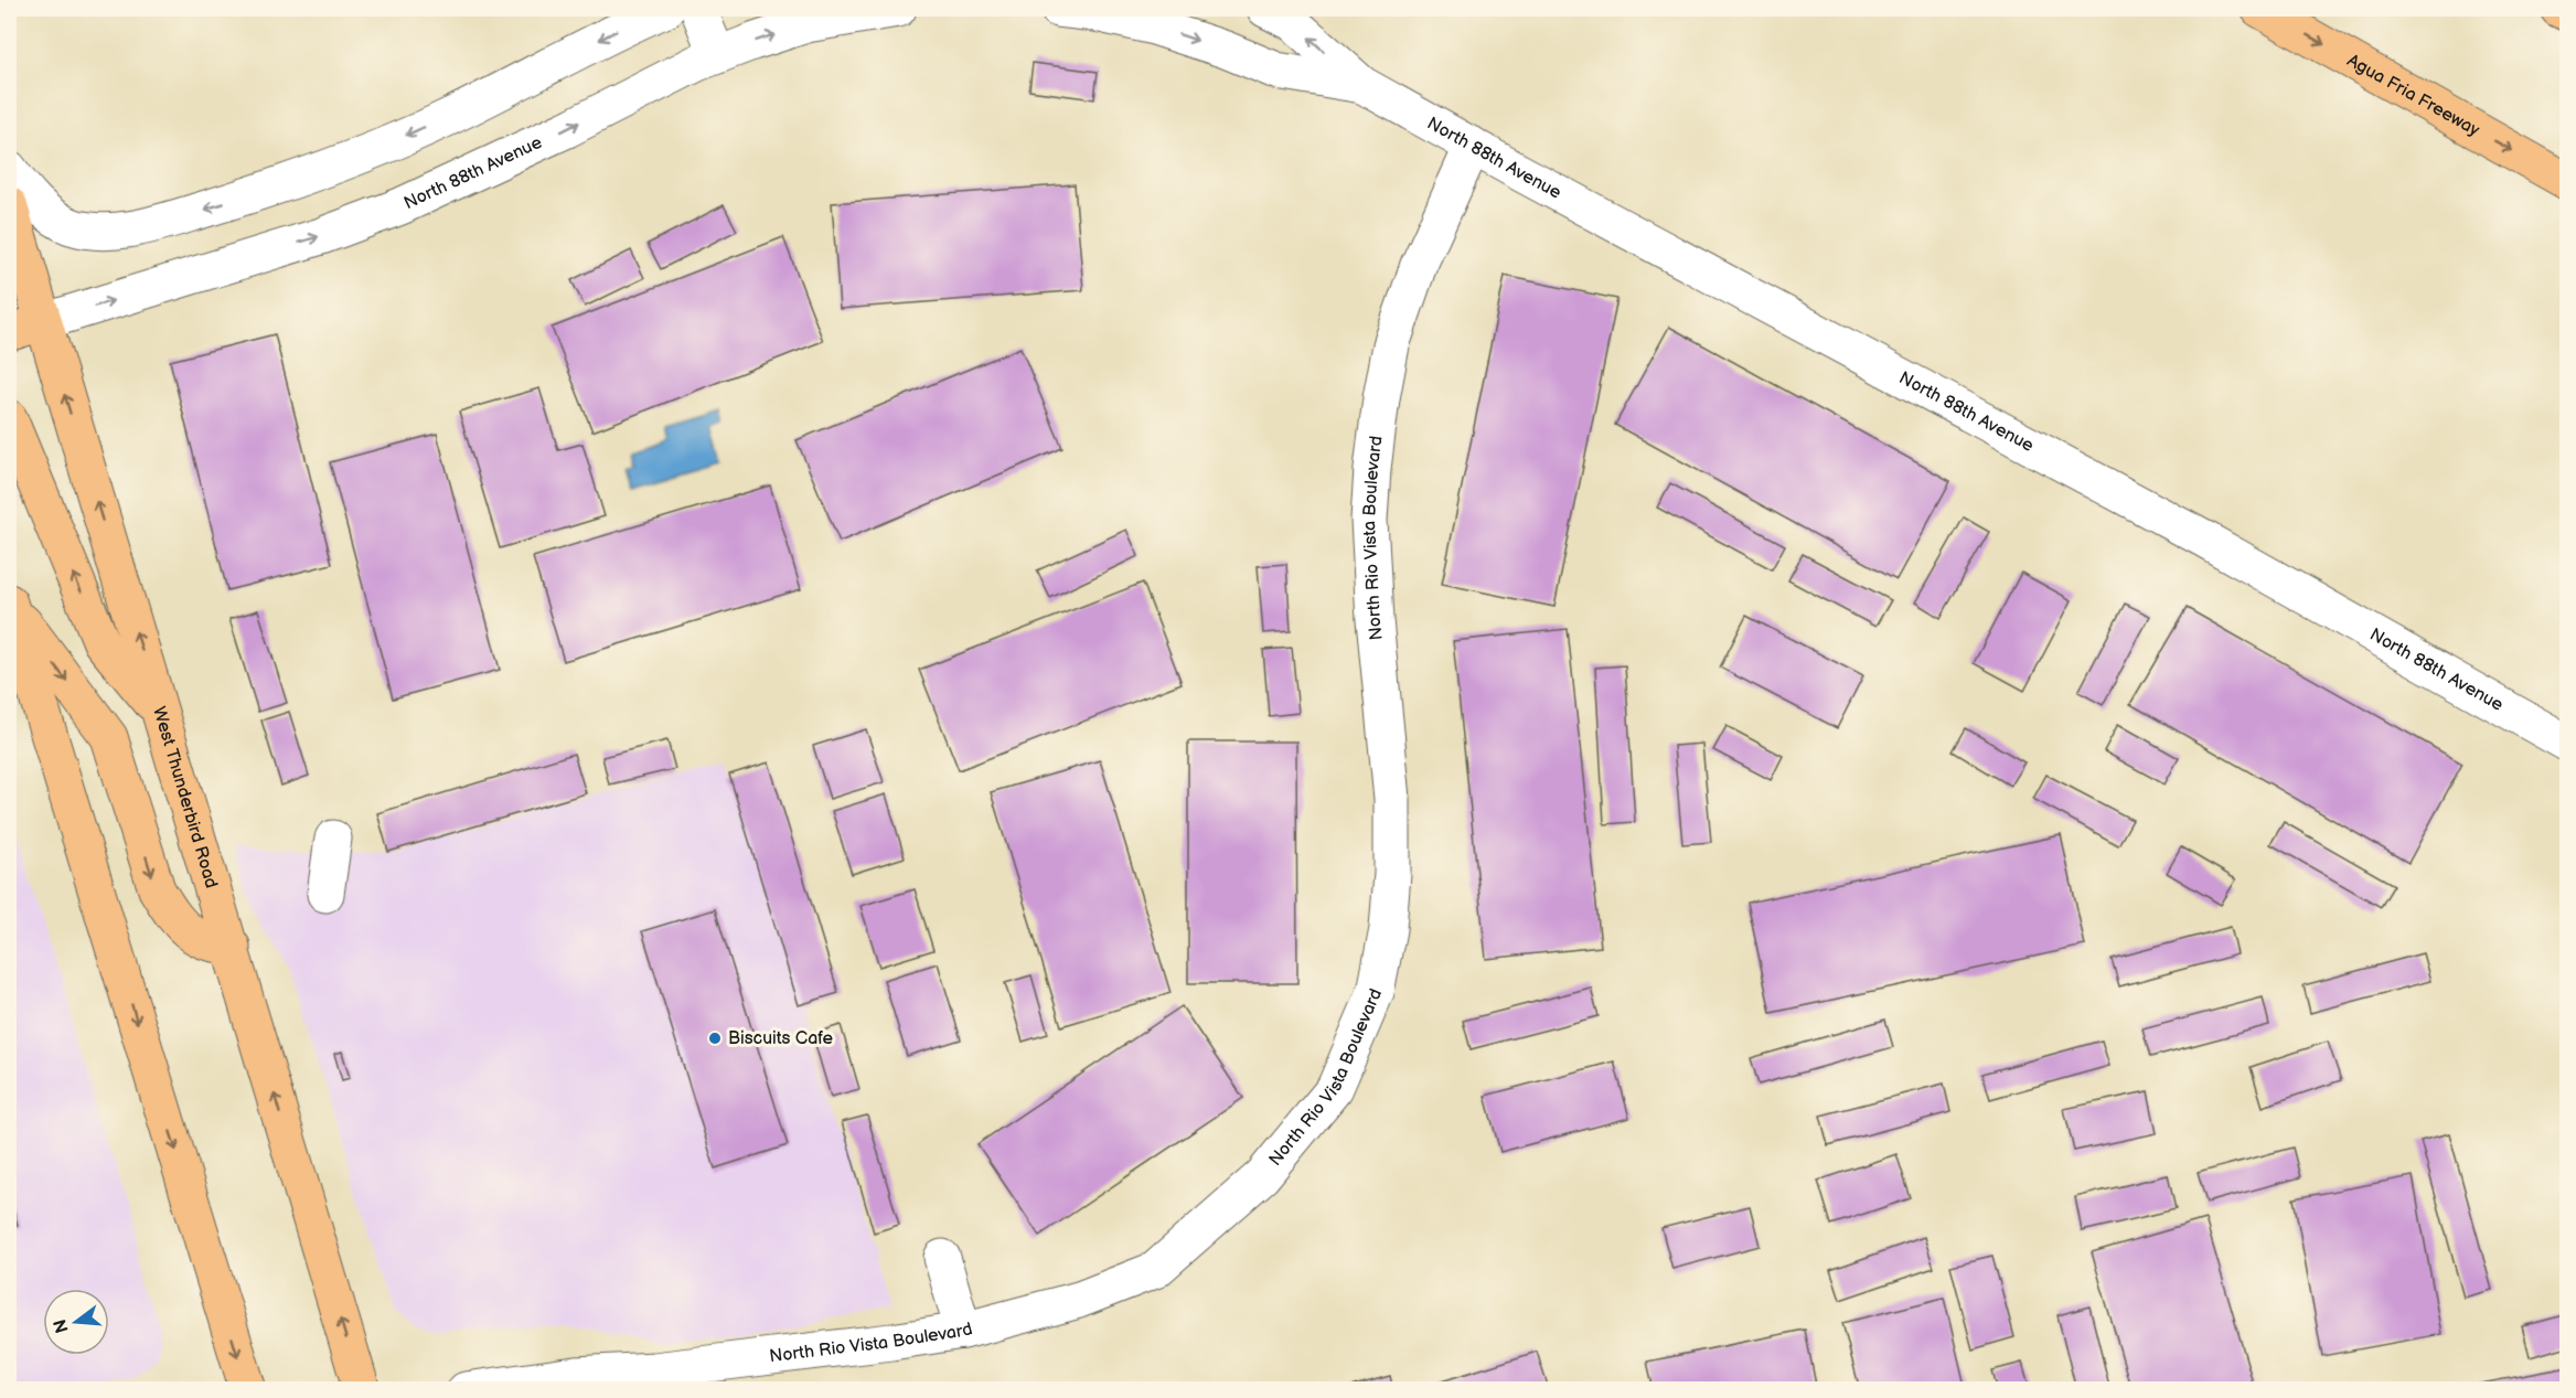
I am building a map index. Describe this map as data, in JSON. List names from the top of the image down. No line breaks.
{"streets":{"main road":["Agua Fria Freeway","West Thunderbird Road"],"street":["North 88th Avenue","North Rio Vista Boulevard"]},"crossings":[["North 88th Avenue","North Rio Vista Boulevard"],["North 88th Avenue","West Thunderbird Road"]],"one_way":["Agua Fria Freeway"],"places":["Biscuits Cafe"],"north":"left"}
